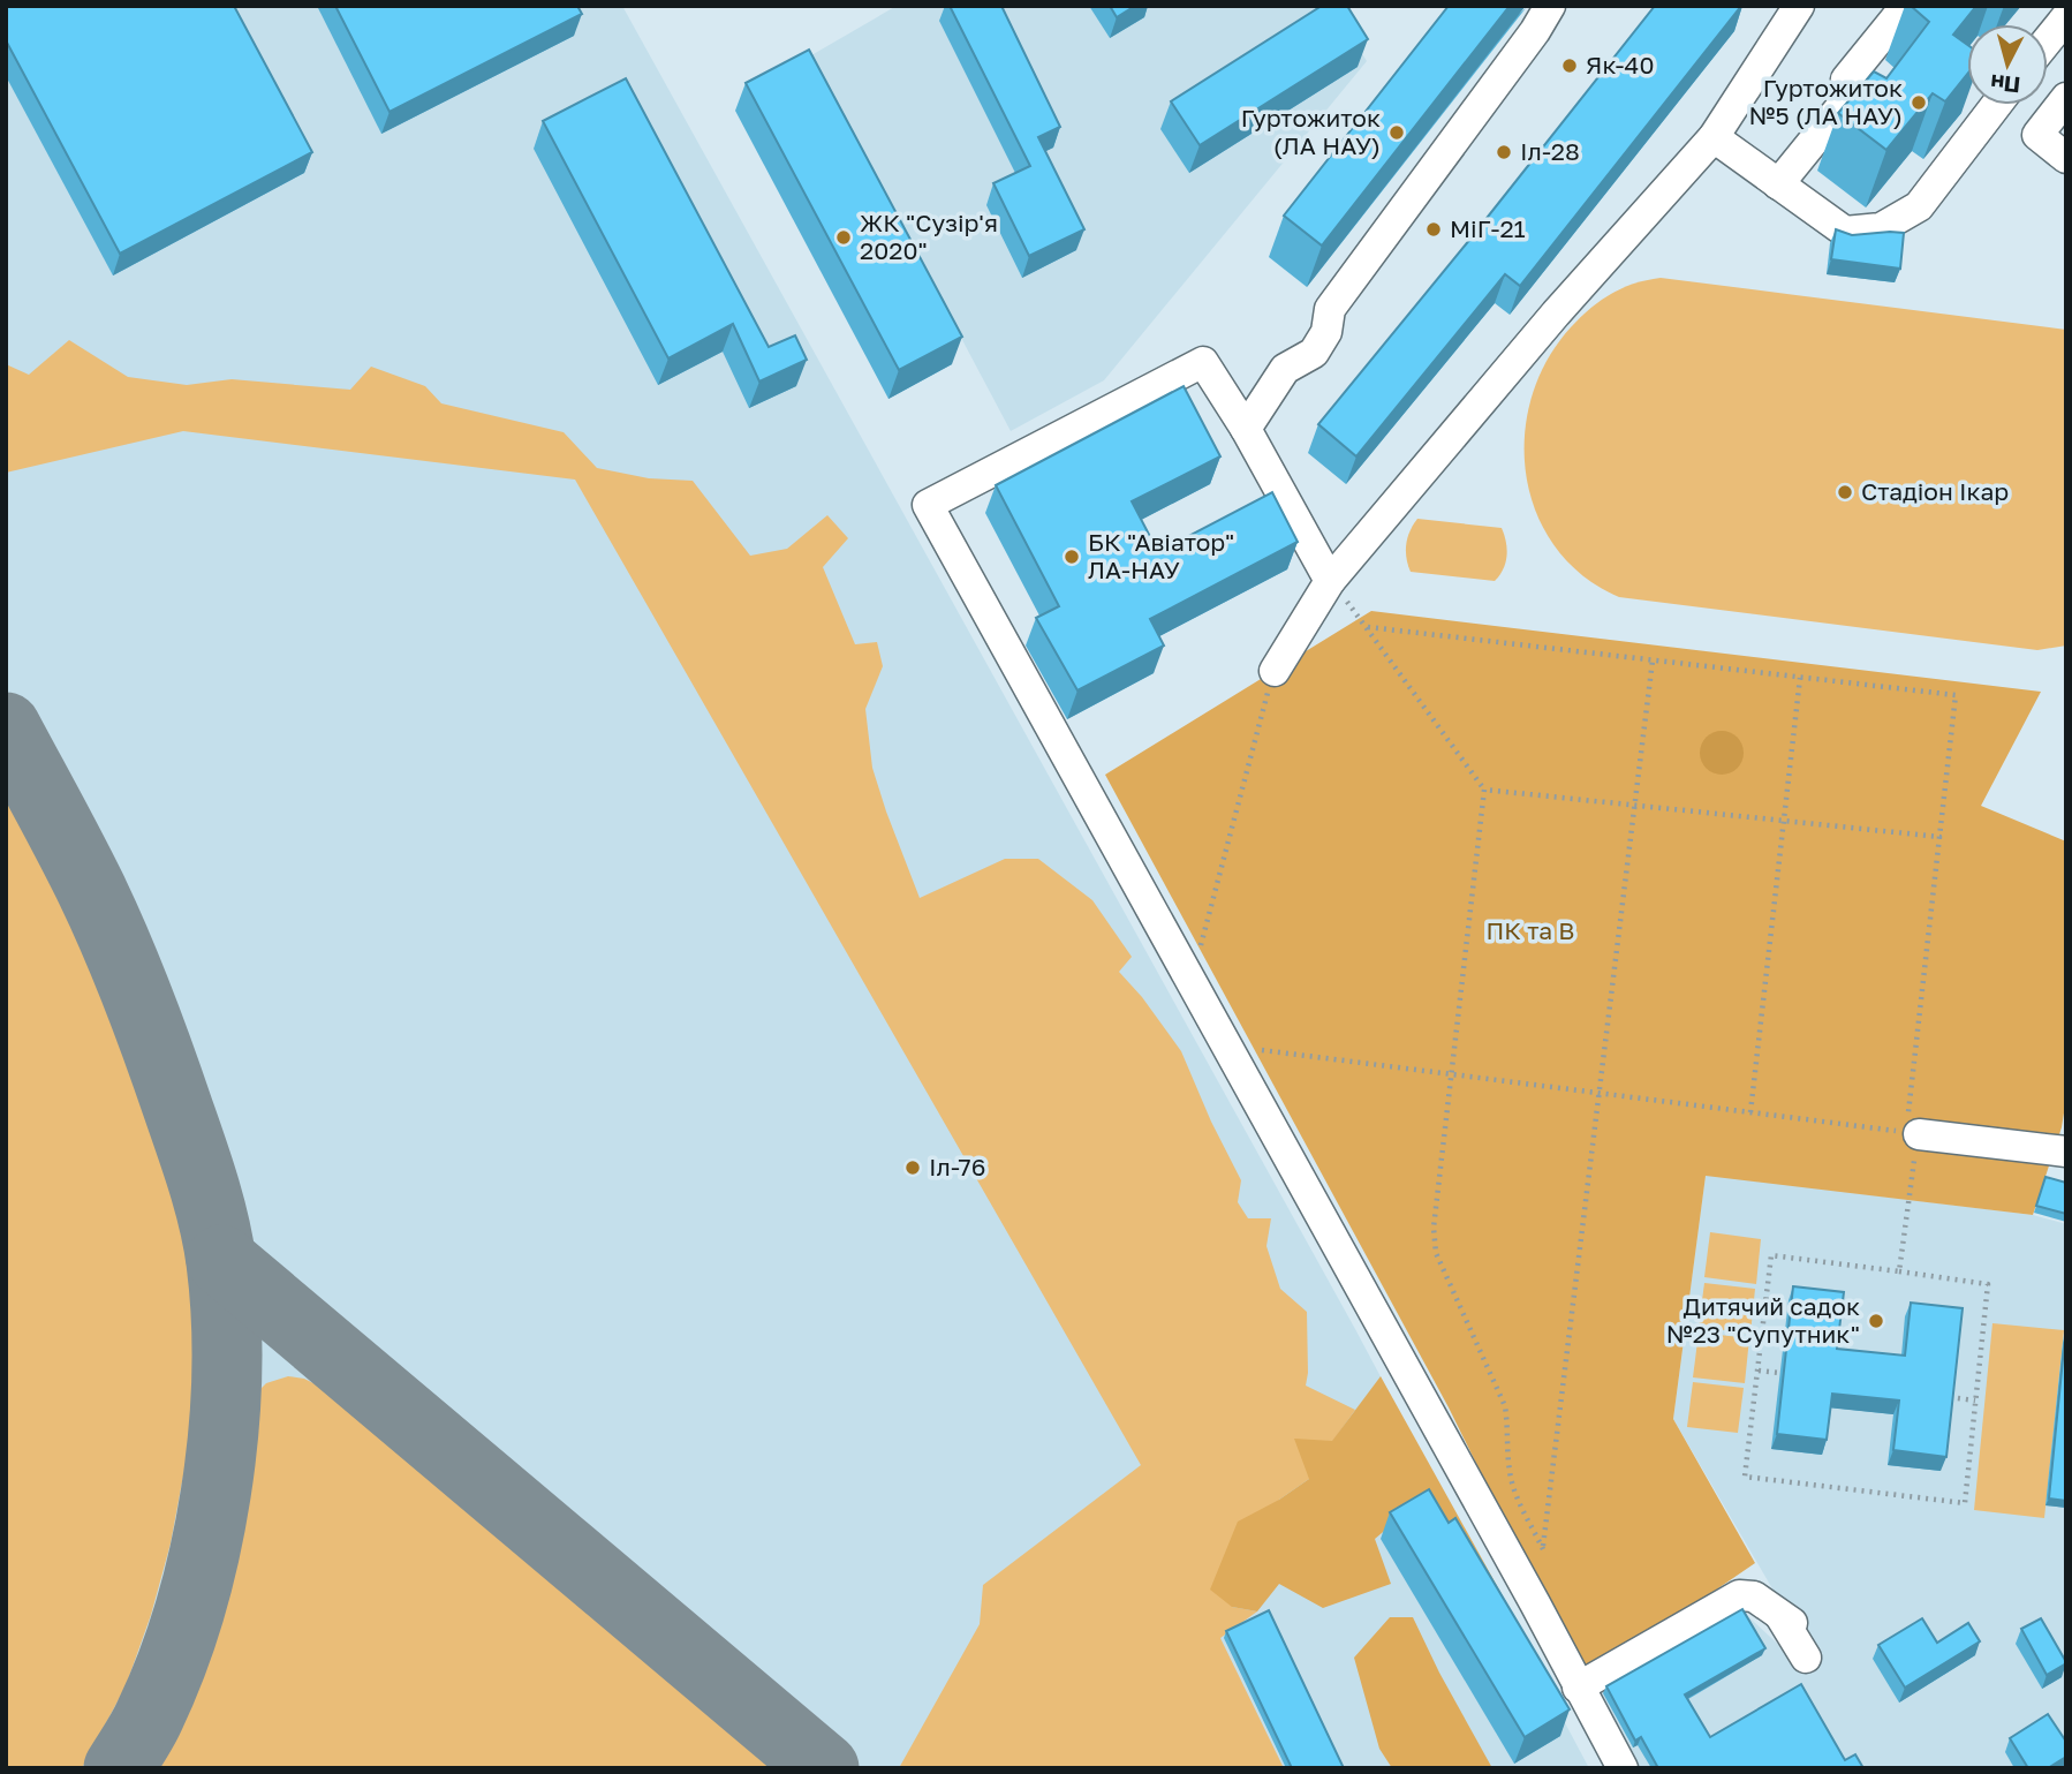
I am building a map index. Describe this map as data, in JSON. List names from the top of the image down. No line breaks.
{"parks":["ПК та В"],"places":["Як-40","Гуртожиток №5 (ЛА НАУ)","Гуртожиток (ЛА НАУ)","Іл-28","МіГ-21","ЖК \"Сузір'я 2020\"","Стадіон Ікар","БК \"Авіатор\" ЛА-НАУ","Іл-76","Дитячий садок №23 \"Супутник\""],"north":"bottom"}
